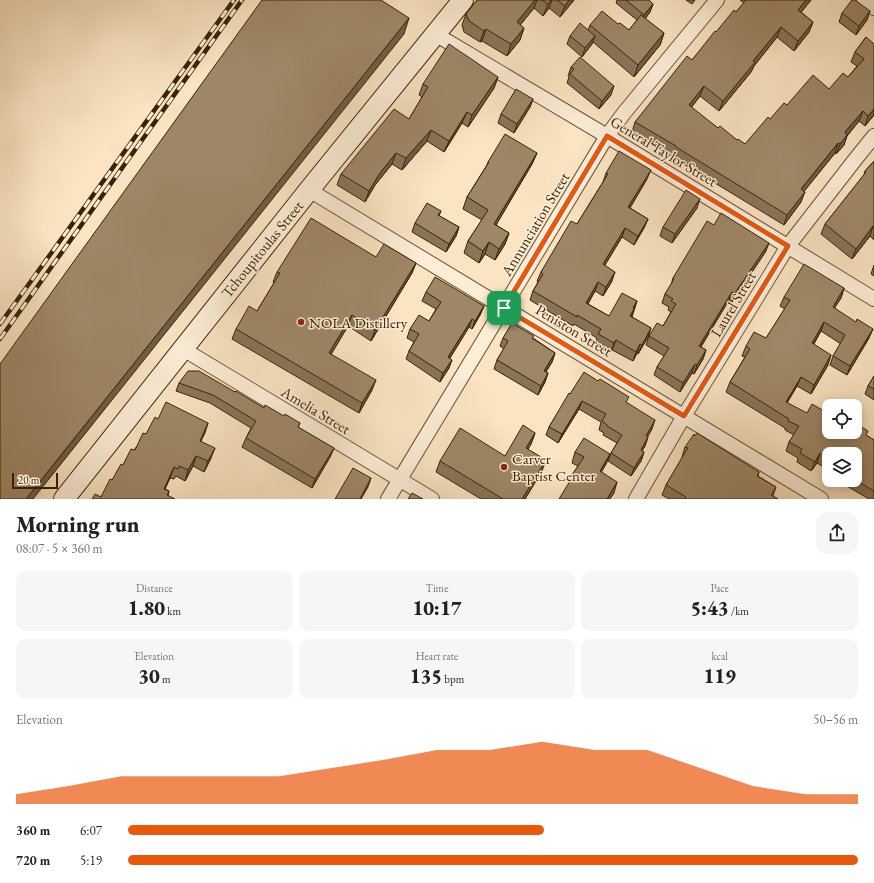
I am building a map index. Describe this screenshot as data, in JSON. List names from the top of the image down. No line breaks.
{"streets":{"street":["General Taylor Street","Annunciation Street","Tchoupitoulas Street","Laurel Street","Peniston Street","Amelia Street"]},"crossings":[["General Taylor Street","Annunciation Street"],["General Taylor Street","Tchoupitoulas Street"],["General Taylor Street","Laurel Street"],["Annunciation Street","Peniston Street"],["Annunciation Street","Amelia Street"],["Tchoupitoulas Street","Peniston Street"],["Tchoupitoulas Street","Amelia Street"],["Laurel Street","Peniston Street"]],"places":["NOLA Distillery","Carver Baptist Center"],"scale_bar":"20 m","page":{"scale":"20 m","heading":["Morning run","08:07 · 5 × 360 m"],"stats":[["Distance","1.80 km"],["Time","10:17"],["Pace","5:43 /km"],["Elevation","30 m"],["Heart rate","135 bpm"],["kcal","119"]],"chart":["Elevation","50–56 m"],"list":[{"name":"360 m","note":"6:07"},{"name":"720 m","note":"5:19"}]}}
